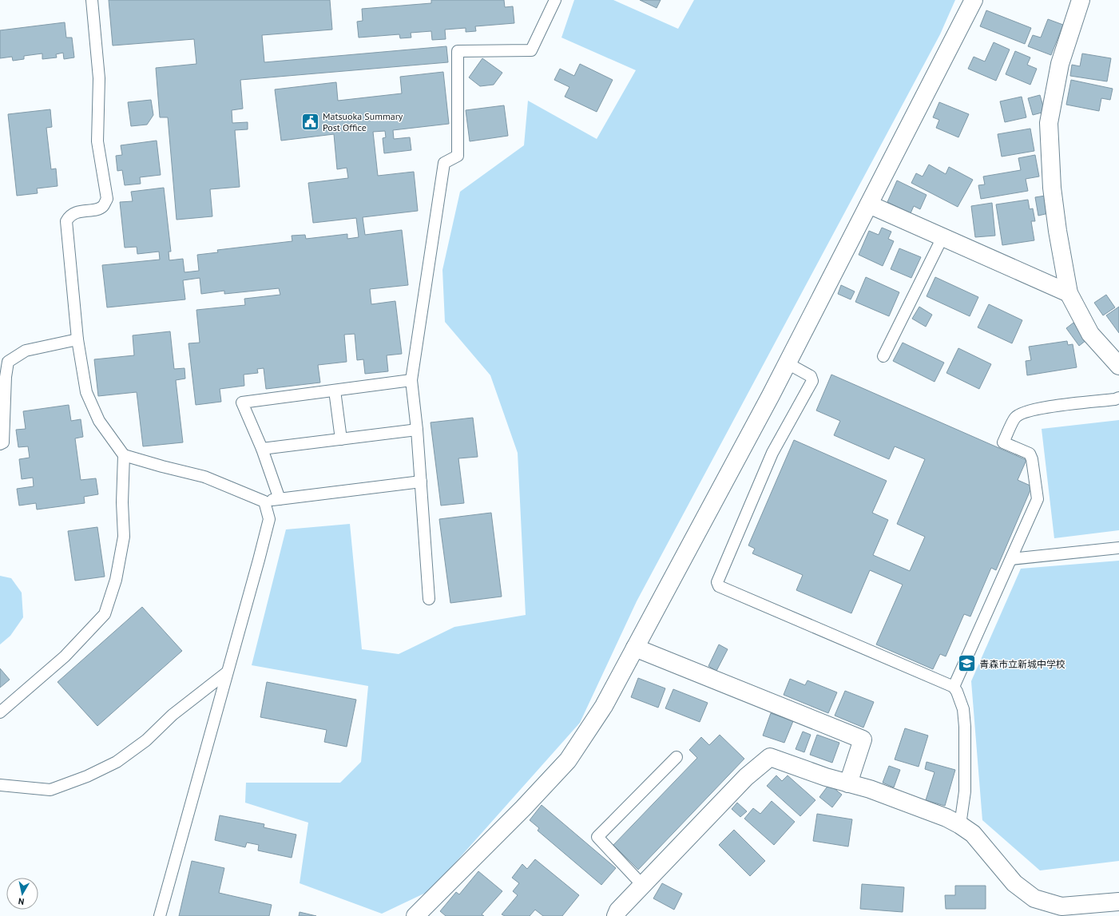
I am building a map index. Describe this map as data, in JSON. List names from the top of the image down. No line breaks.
{"places":{"public building":["Matsuoka Summary Post Office"],"school or university":["青森市立新城中学校"]},"north":"bottom"}
